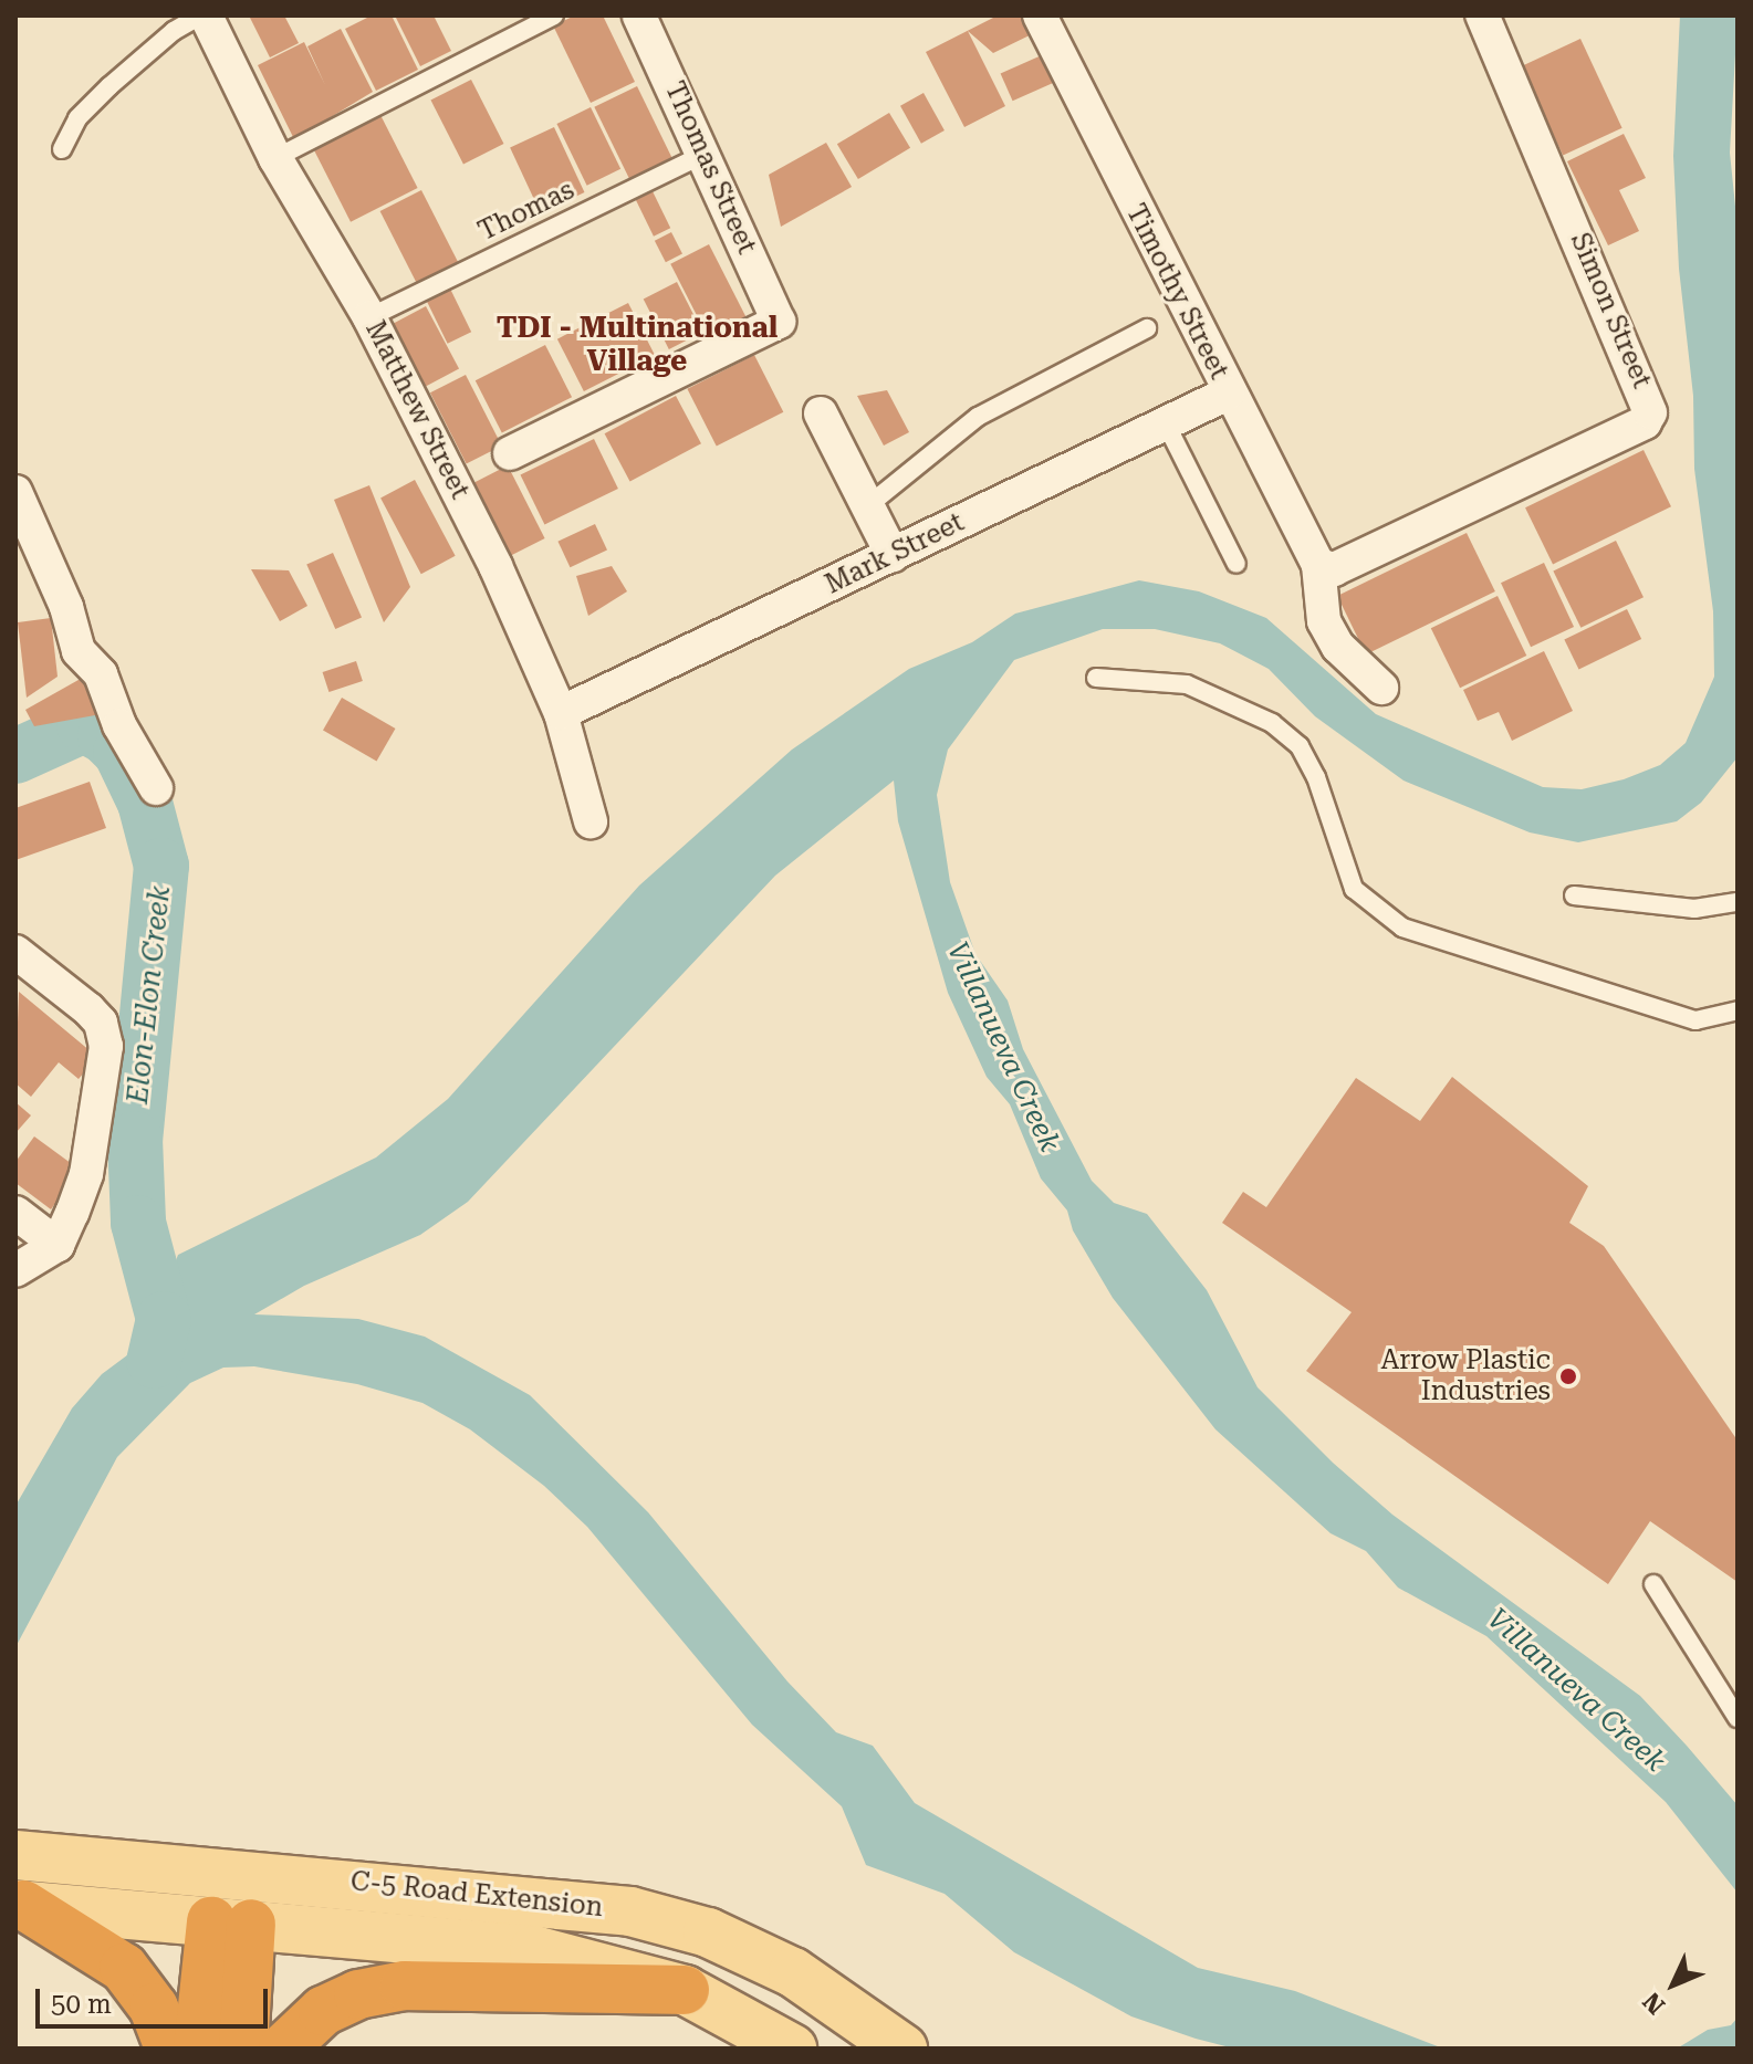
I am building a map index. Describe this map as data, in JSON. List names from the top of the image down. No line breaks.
{"streets":{"main road":["C-5 Road Extension"],"street":["Thomas Street","Timothy Street","Simon Street","Matthew Street","Mark Street"],"lane":["Thomas"]},"crossings":[["Thomas Street","Thomas"],["Thomas","Matthew Street"],["Timothy Street","Simon Street"],["Timothy Street","Mark Street"],["Matthew Street","Mark Street"]],"districts":["TDI - Multinational Village"],"water":["Elon-Elon Creek","Villanueva Creek"],"places":["Arrow Plastic Industries"],"scale_bar":"50 m","north":"bottom left"}
